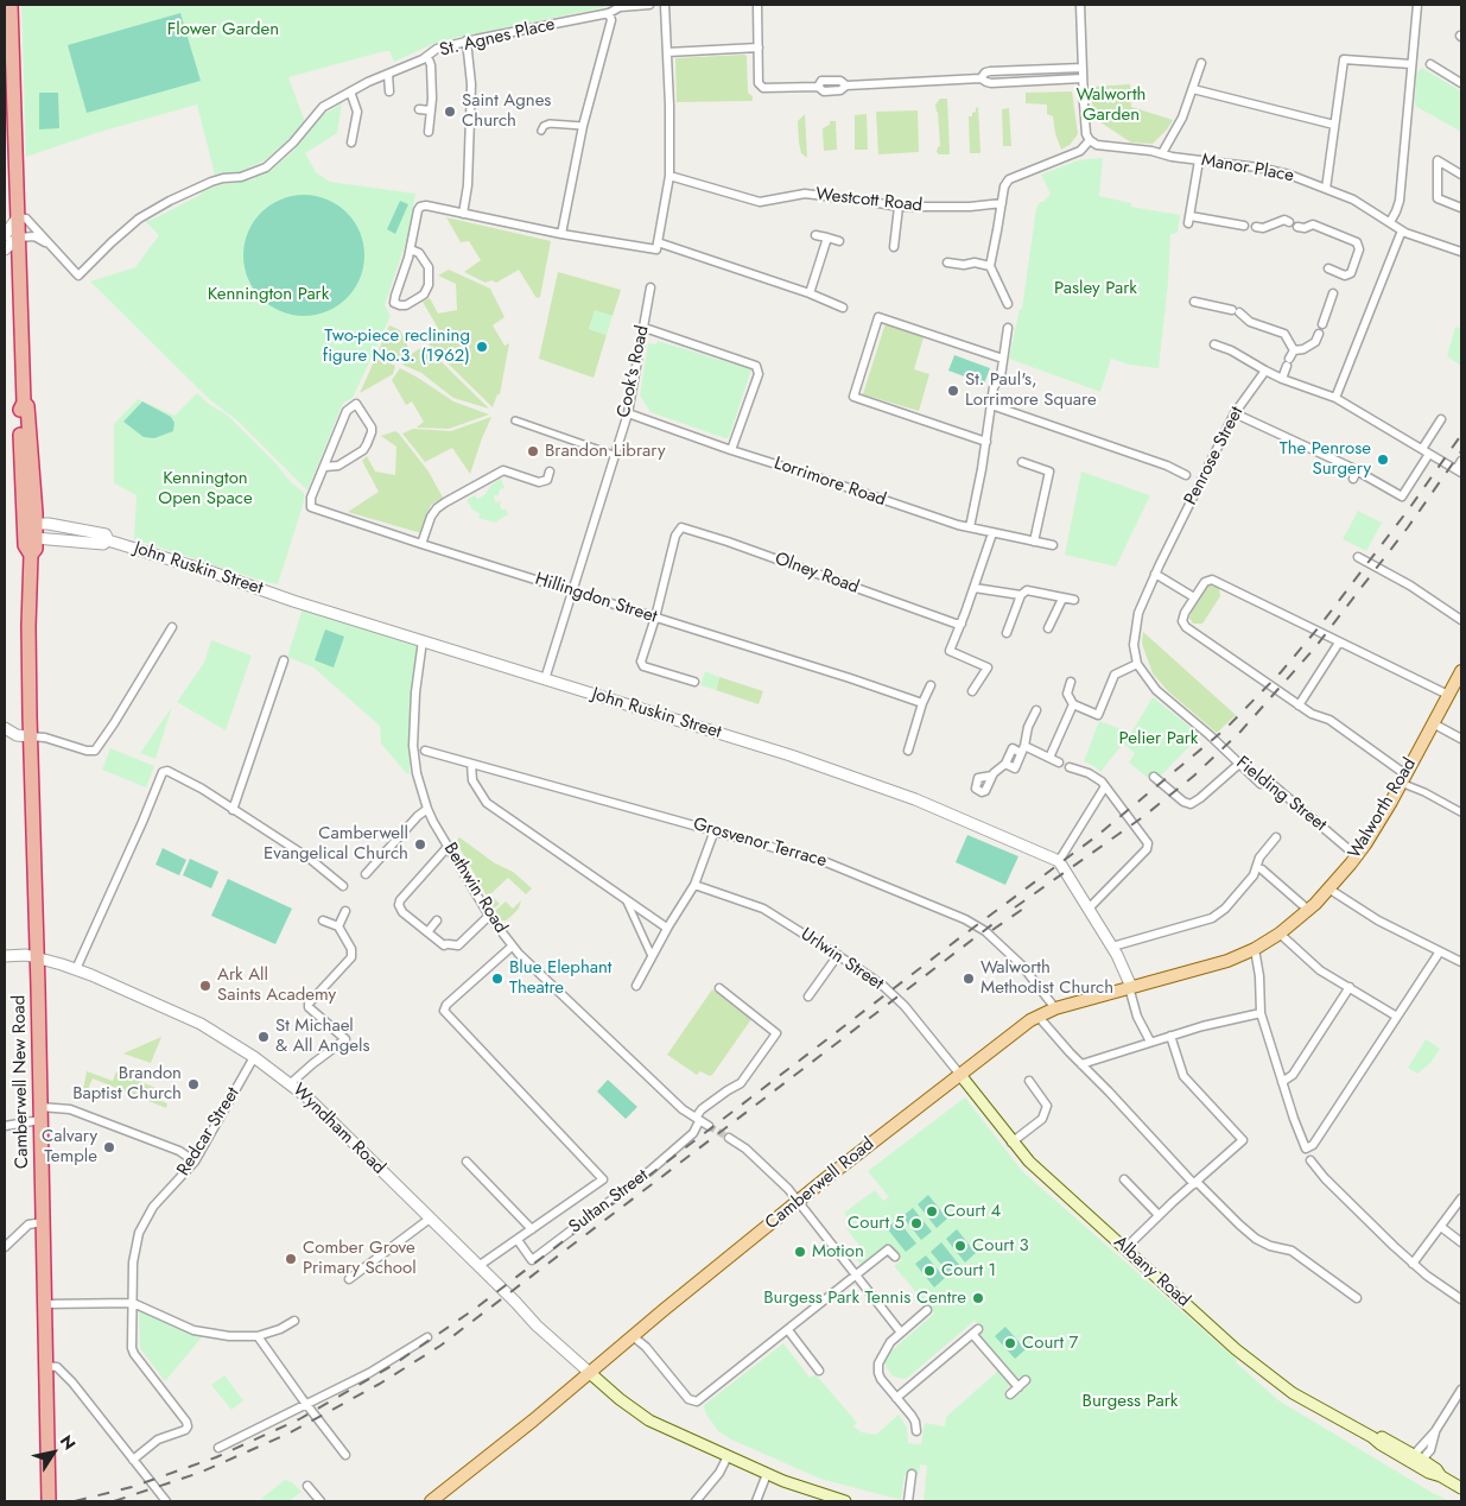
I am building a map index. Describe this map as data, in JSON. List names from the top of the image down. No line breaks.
{"streets":{"highway":["Camberwell New Road"],"main road":["Walworth Road","Camberwell Road","Albany Road"],"street":["St. Agnes Place","Manor Place","Westcott Road","Cook's Road","Penrose Street","Lorrimore Road","John Ruskin Street","Olney Road","Hillingdon Street","Fielding Street","Grosvenor Terrace","Bethwin Road","Urlwin Street","Wyndham Road","Redcar Street","Sultan Street"]},"crossings":[["Cook's Road","Lorrimore Road"],["Cook's Road","John Ruskin Street"],["Cook's Road","Hillingdon Street"],["Penrose Street","Fielding Street"],["John Ruskin Street","Bethwin Road"],["John Ruskin Street","Camberwell New Road"],["Olney Road","Hillingdon Street"],["Fielding Street","Walworth Road"],["Walworth Road","Camberwell Road"],["Grosvenor Terrace","Camberwell Road"],["Bethwin Road","Sultan Street"],["Urlwin Street","Camberwell Road"],["Urlwin Street","Albany Road"],["Camberwell New Road","Wyndham Road"],["Wyndham Road","Redcar Street"],["Wyndham Road","Camberwell Road"],["Camberwell Road","Albany Road"]],"parks":["Flower Garden","Walworth Garden","Pasley Park","Kennington Park","Kennington Open Space","Pelier Park","Burgess Park"],"places":["Saint Agnes Church","Two-piece reclining figure No.3. (1962)","St. Paul's, Lorrimore Square","Brandon Library","The Penrose Surgery","Camberwell Evangelical Church","Blue Elephant Theatre","Walworth Methodist Church","Ark All Saints Academy","St Michael & All Angels","Brandon Baptist Church","Calvary Temple","Court 4","Court 5","Court 3","Motion","Comber Grove Primary School","Court 1","Burgess Park Tennis Centre","Court 7"],"north":"top right"}
